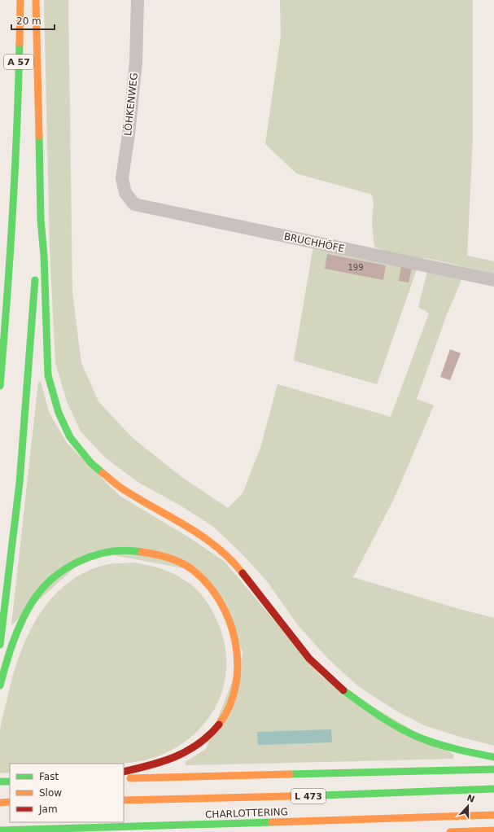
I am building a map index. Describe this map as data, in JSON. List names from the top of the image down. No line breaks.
{"streets":{"highway":["A 57","L 473","CHARLOTTERING"],"street":["LÖHKENWEG","BRUCHHÖFE"]},"crossings":[["LÖHKENWEG","BRUCHHÖFE"]],"house_numbers":["199"],"legend":["Fast","Slow","Jam"],"scale_bar":"20 m","north":"top"}
